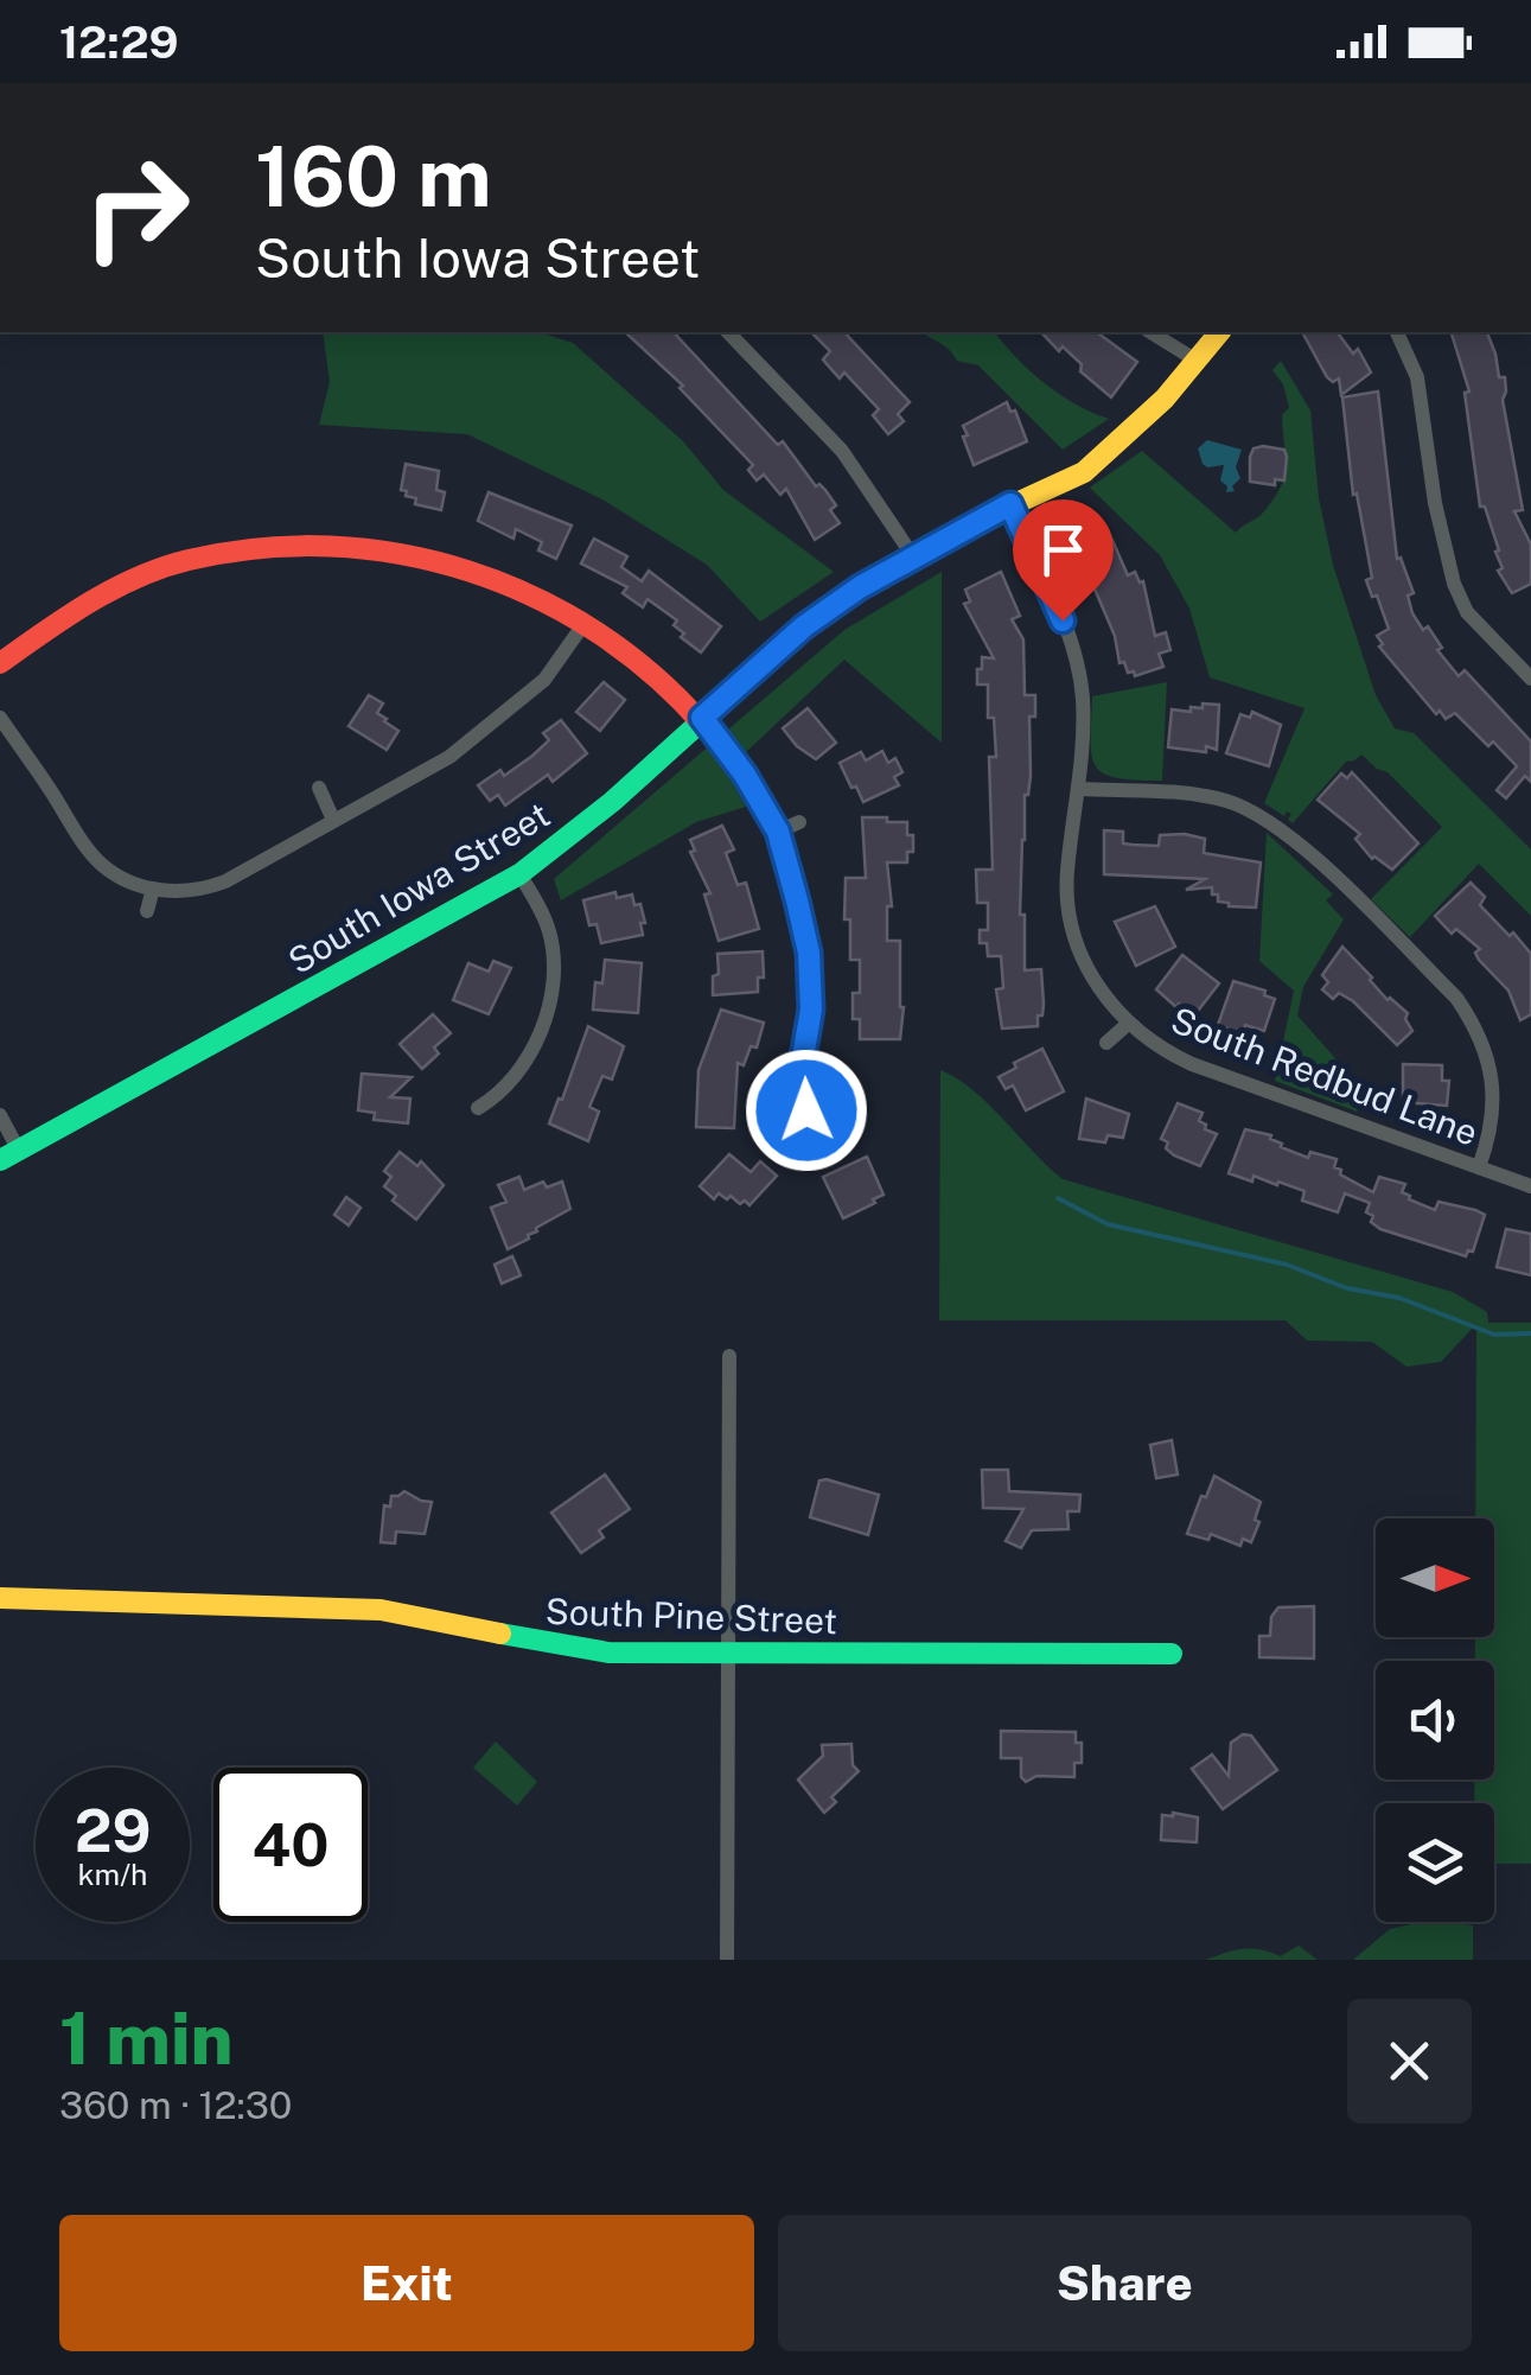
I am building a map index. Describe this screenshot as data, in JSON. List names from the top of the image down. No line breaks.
{"streets":{"street":["South Iowa Street","South Redbud Lane","South Pine Street"]},"north":"right","page":{"status":"12:29","turn":["160 m","South Iowa Street"],"speed":"29 km/h","limit":"40","heading":["1 min","360 m · 12:30"],"buttons":["Exit","Share"]}}
